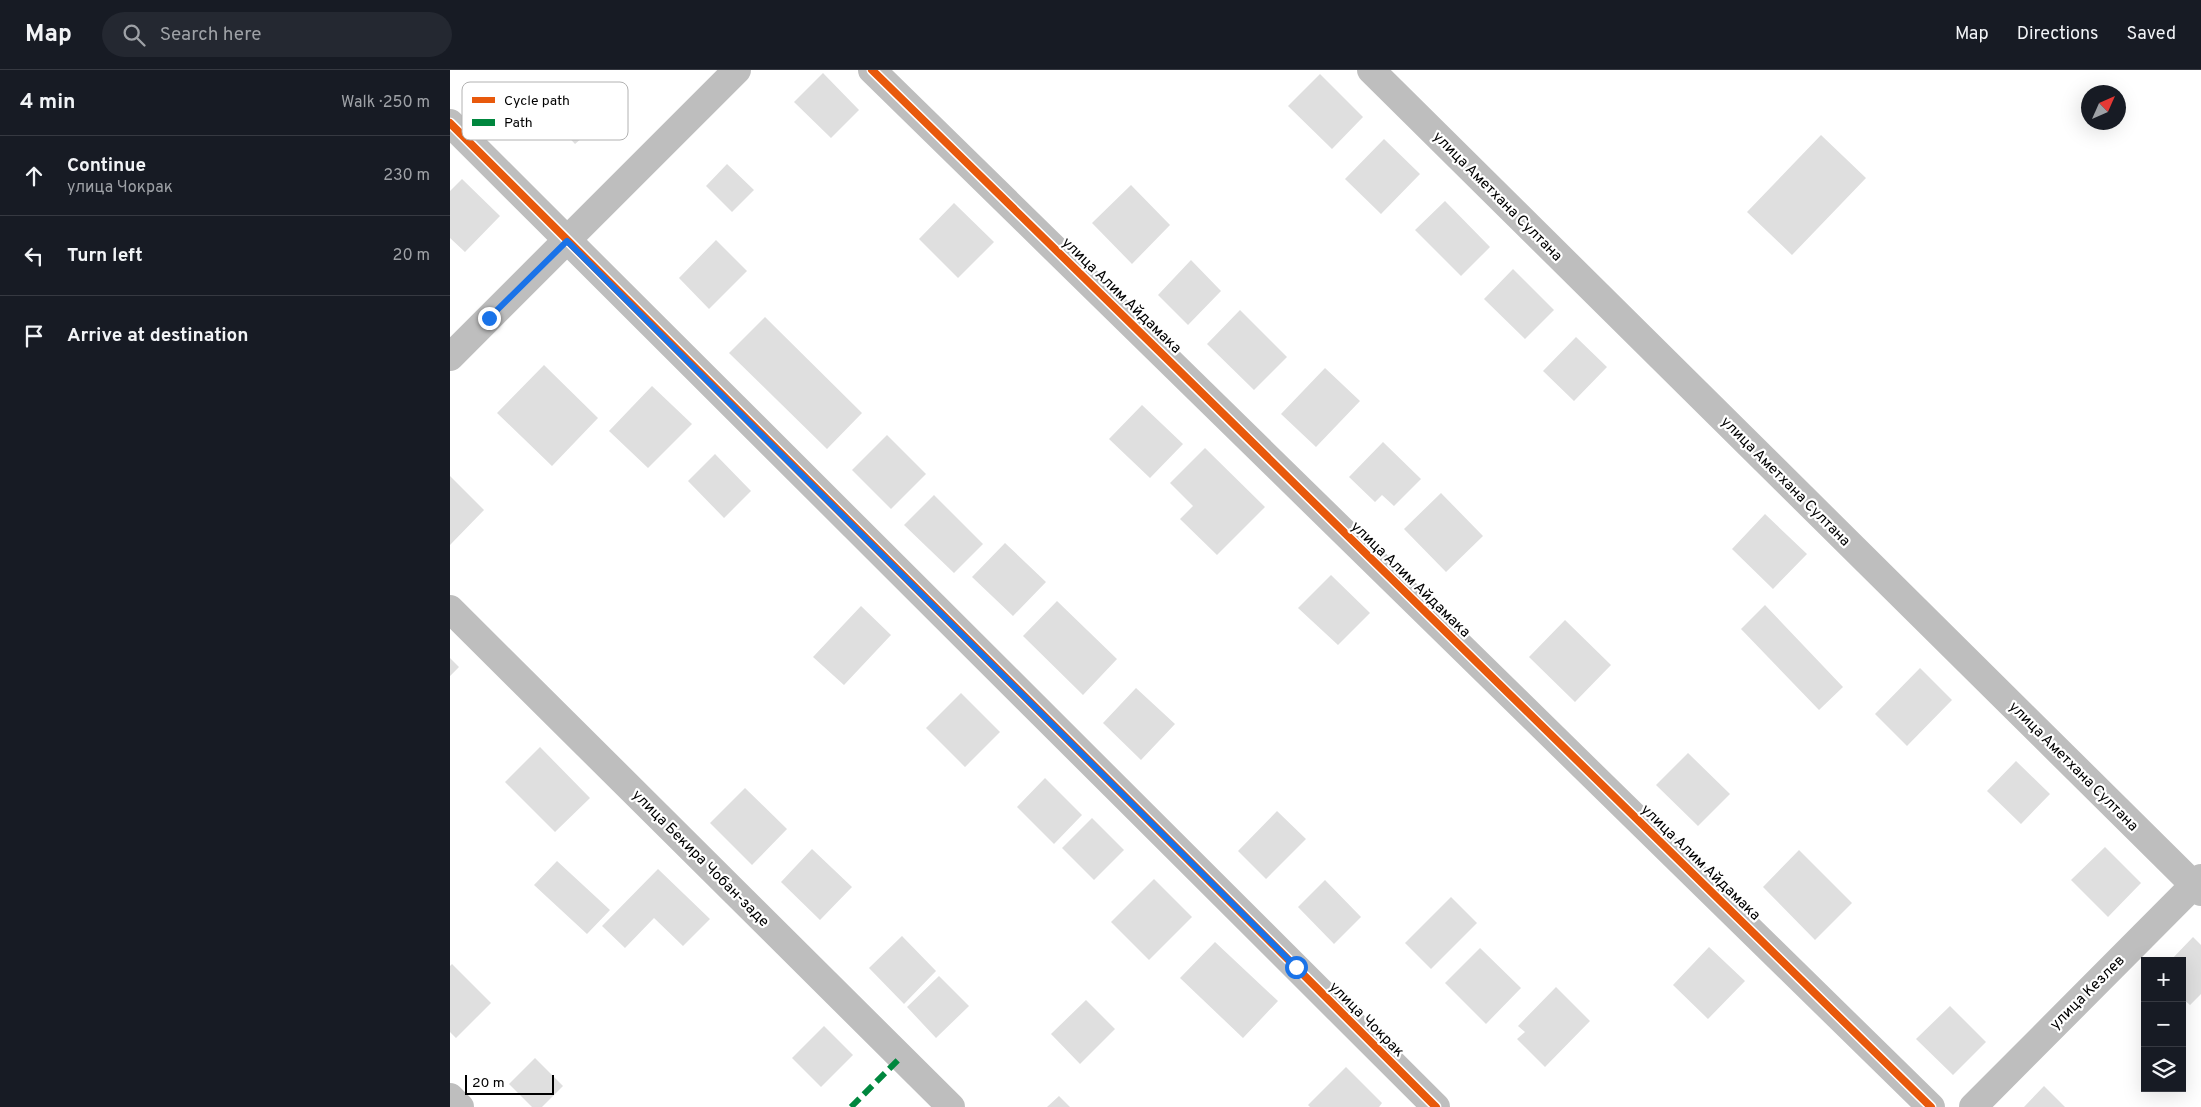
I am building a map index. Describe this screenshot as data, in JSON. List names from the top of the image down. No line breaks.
{"streets":{"street":["улица Аметхана Султана","улица Алим Айдамака","улица Бекира Чобан-заде","улица Кезлев","улица Чокрак"]},"crossings":[["улица Аметхана Султана","улица Кезлев"]],"legend":["Cycle path","Path"],"scale_bar":"20 m","north":"top right","page":{"header":"Map","search":"Search here","nav":["Map","Directions","Saved"],"heading":["4 min","Walk · 250 m"],"list":[["Continue","улица Чокрак","230 m"],["Turn left","20 m"],"Arrive at destination"],"map_buttons":["+","−"],"scale":"20 m"}}
